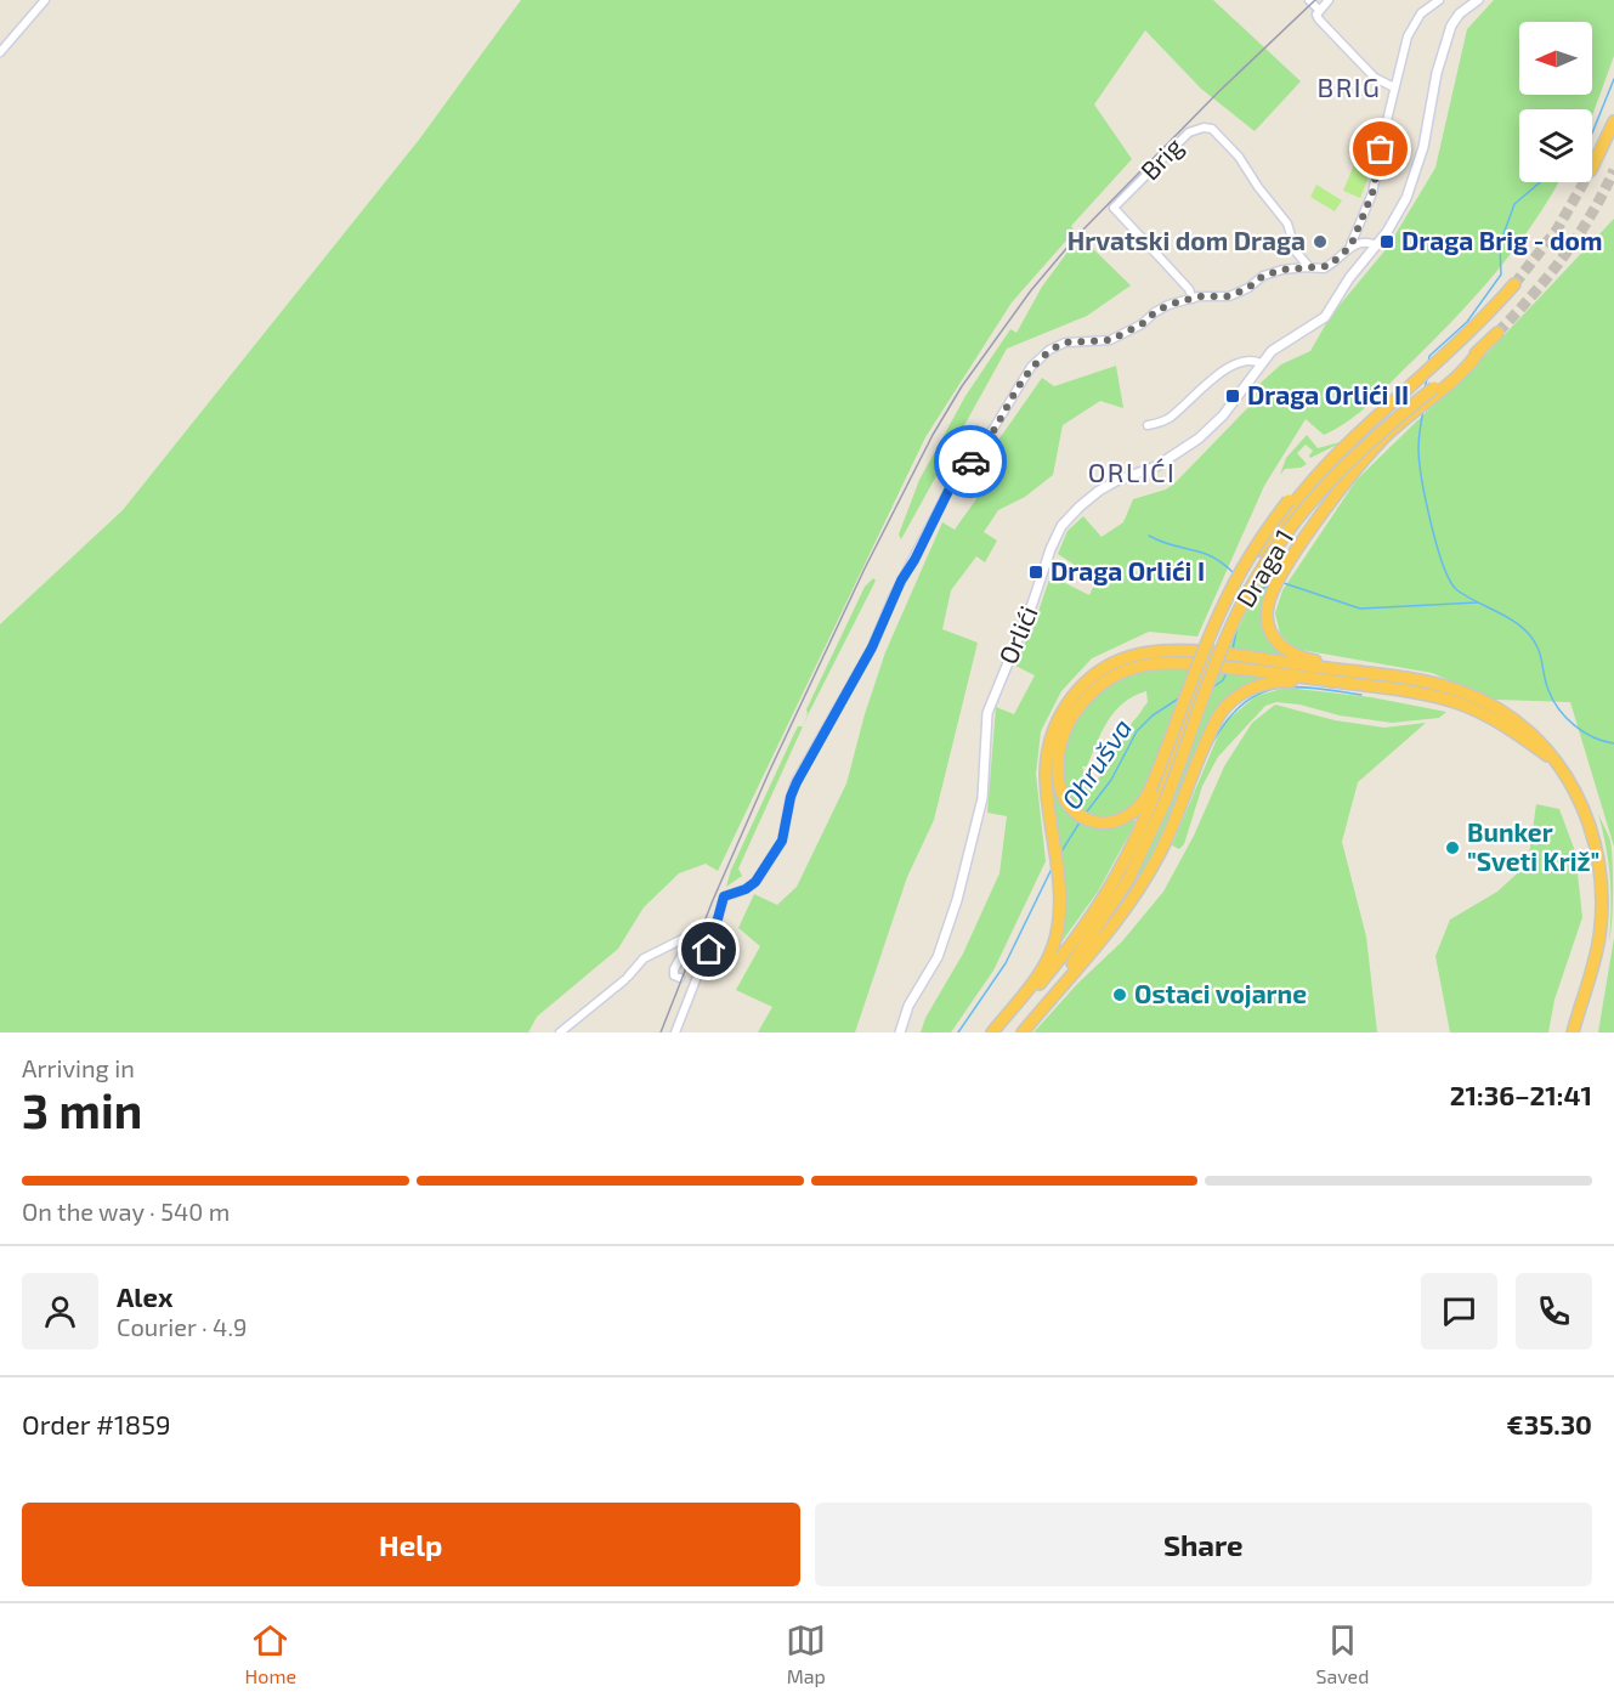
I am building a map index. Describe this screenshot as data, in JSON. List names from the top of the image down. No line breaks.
{"streets":{"highway":["Draga 1"],"street":["Brig","Orlići"]},"districts":["BRIG","ORLIĆI"],"water":["Ohrušva"],"places":{"other":["Hrvatski dom Draga","Bunker \"Sveti Križ\"","Ostaci vojarne"],"transit":["Draga Brig - dom","Draga Orlići II","Draga Orlići I"]},"north":"left","page":{"heading":["3 min","Arriving in","21:36–21:41"],"panel":["Alex","Courier · 4.9","Order #1859","€35.30"],"bar":"On the way · 540 m","buttons":["Help","Share"],"tabs":["Home","Map","Saved"]}}
